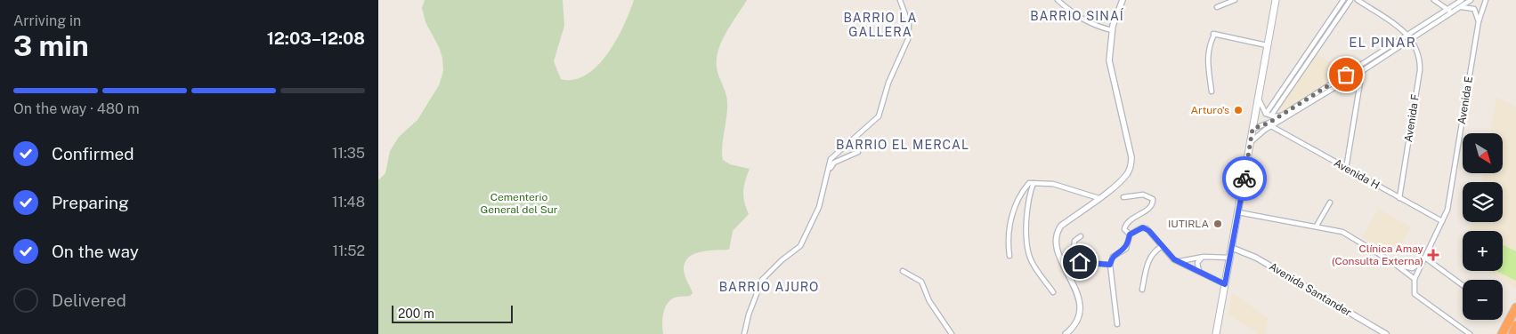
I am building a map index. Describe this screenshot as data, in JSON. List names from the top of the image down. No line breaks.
{"streets":{"street":["Avenida E","Avenida F","Avenida H","Avenida Santander"]},"crossings":[["Avenida E","Avenida H"],["Avenida F","Avenida H"]],"districts":["BARRIO SINAÍ","BARRIO LA GALLERA","EL PINAR","BARRIO EL MERCAL","BARRIO AJURO"],"parks":["Cementerio General del Sur"],"places":{"other":["Arturo's","IUTIRLA"],"health":["Clínica Amay (Consulta Externa)"]},"scale_bar":"200 m","north":"bottom right","page":{"heading":["3 min","Arriving in","12:03–12:08"],"bar":"On the way · 480 m","list":[["Confirmed","11:35"],["Preparing","11:48"],["On the way","11:52"],"Delivered"],"map_buttons":["+","−"],"scale":"200 m"}}
